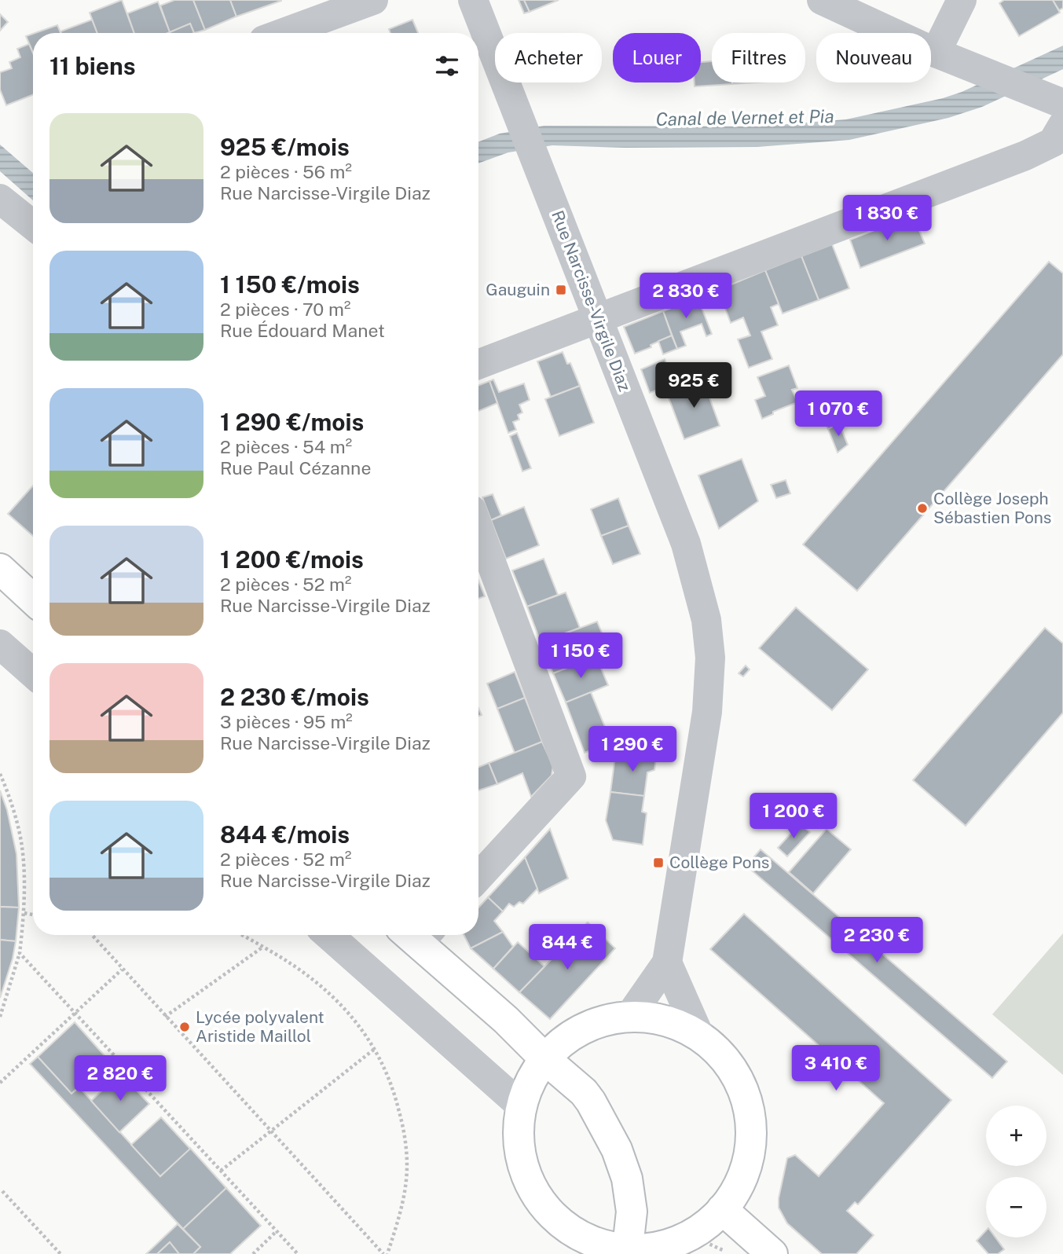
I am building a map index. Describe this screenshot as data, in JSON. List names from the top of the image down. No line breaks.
{"streets":{"street":["Rue Narcisse-Virgile Diaz"]},"water":["Canal de Vernet et Pia"],"places":{"transit":["Gauguin","Collège Pons"],"other":["Collège Joseph Sébastien Pons","Lycée polyvalent Aristide Maillol"]},"page":{"chip":["Acheter","Louer","Filtres","Nouveau"],"heading":"11 biens","list":[{"name":"925 €/mois","note":"2 pièces · 56 m² · Rue Narcisse-Virgile Diaz"},{"name":"1 150 €/mois","note":"2 pièces · 70 m² · Rue Édouard Manet"},{"name":"1 290 €/mois","note":"2 pièces · 54 m² · Rue Paul Cézanne"},{"name":"1 200 €/mois","note":"2 pièces · 52 m² · Rue Narcisse-Virgile Diaz"},{"name":"2 230 €/mois","note":"3 pièces · 95 m² · Rue Narcisse-Virgile Diaz"},{"name":"844 €/mois","note":"2 pièces · 52 m² · Rue Narcisse-Virgile Diaz"}],"price":["1 830 €","2 830 €","925 €","1 070 €","1 150 €","1 290 €","1 200 €","2 230 €","844 €","3 410 €","2 820 €"],"map_buttons":["+","−"]}}
